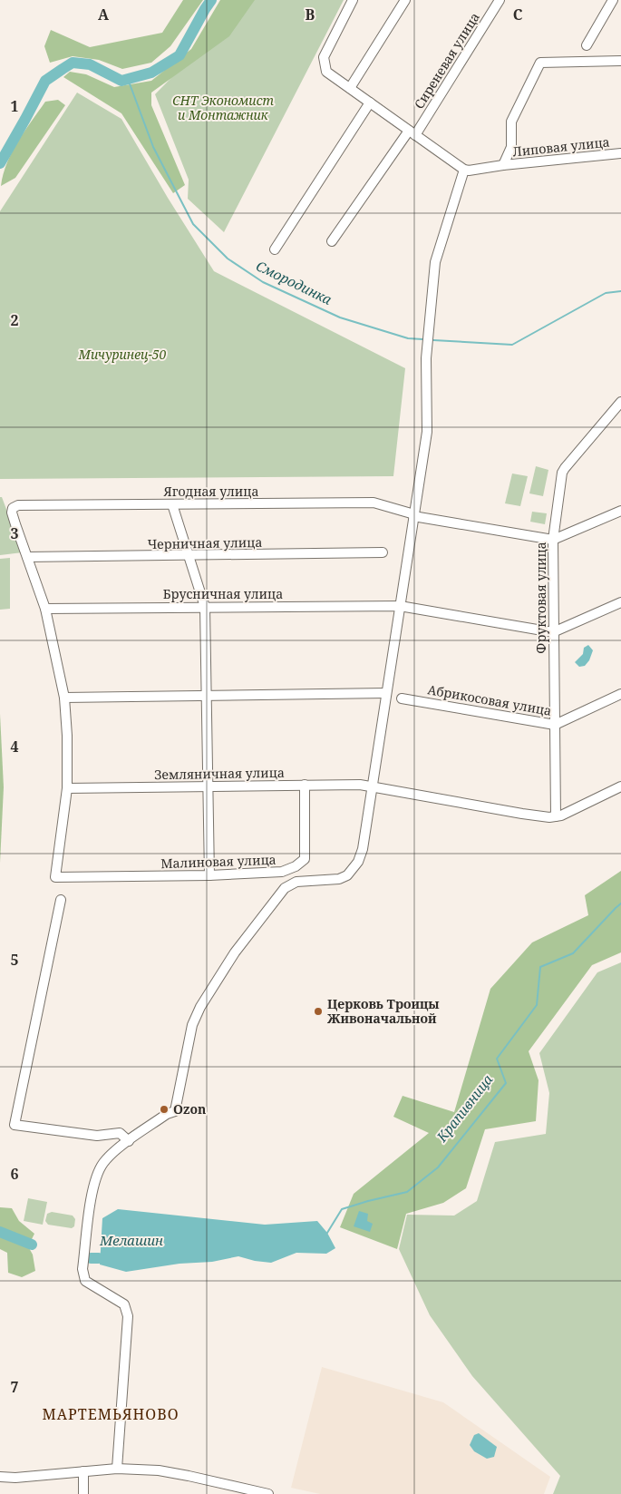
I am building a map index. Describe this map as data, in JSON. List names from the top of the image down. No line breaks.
{"streets":{"street":["Сиреневая улица","Липовая улица","Ягодная улица","Черничная улица","Брусничная улица","Фруктовая улица","Абрикосовая улица","Земляничная улица","Малиновая улица"]},"crossings":[["Ягодная улица","Черничная улица"],["Ягодная улица","Фруктовая улица"],["Брусничная улица","Фруктовая улица"],["Фруктовая улица","Абрикосовая улица"],["Земляничная улица","Малиновая улица"]],"districts":["МАРТЕМЬЯНОВО"],"water":["Смородинка","Крапивница","Мелашин"],"parks":["СНТ Экономист и Монтажник","Мичуринец-50"],"places":["Церковь Троицы Живоначальной","Ozon"],"grid":{"columns":["A","B","C"],"rows":["1","2","3","4","5","6","7"]}}
